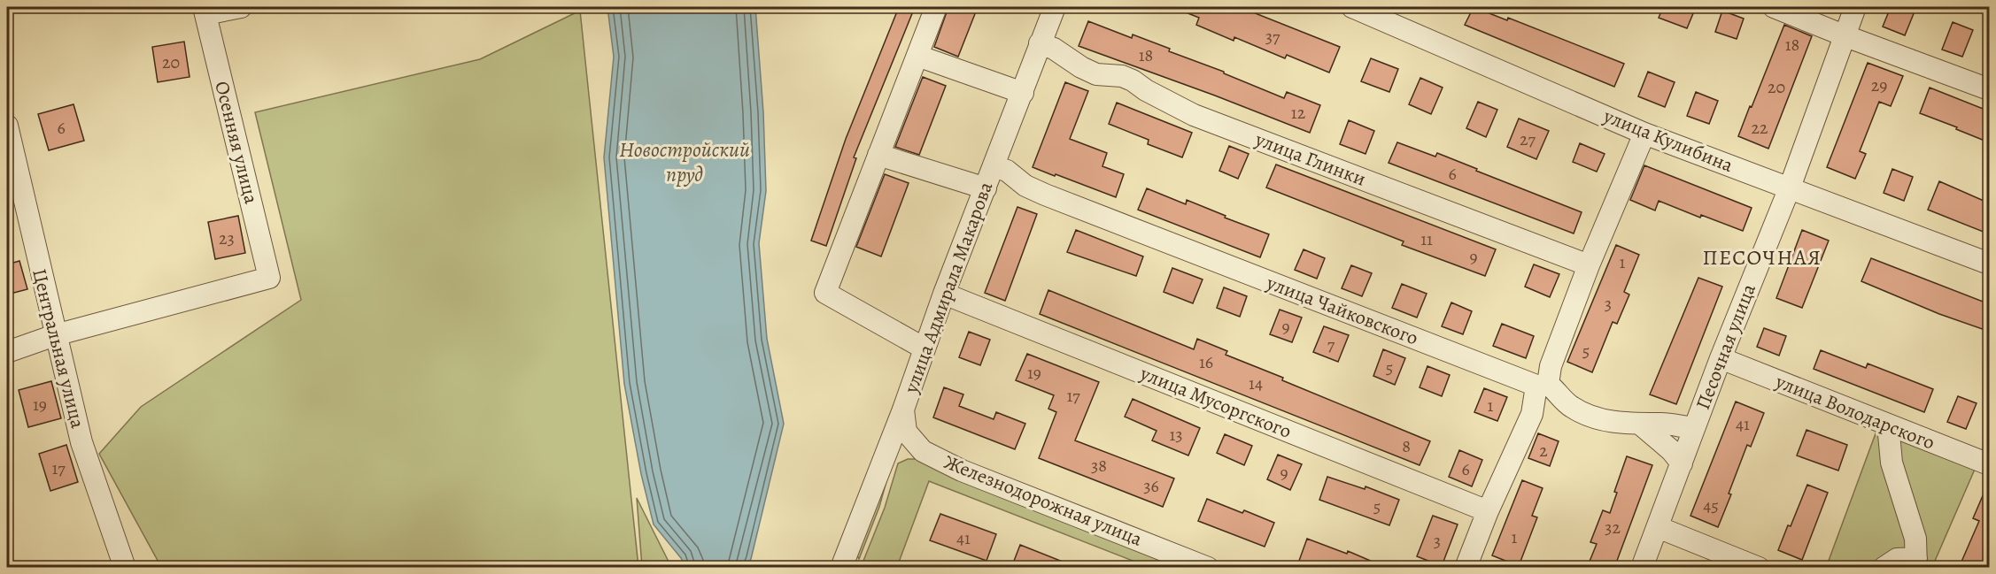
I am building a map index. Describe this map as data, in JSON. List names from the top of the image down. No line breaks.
{"streets":{"street":["улица Кулибина","Осенняя улица","улица Глинки","улица Адмирала Макарова","улица Чайковского","Песочная улица","Центральная улица","улица Мусоргского","улица Володарского","Железнодорожная улица"]},"crossings":[["улица Кулибина","Песочная улица"],["Осенняя улица","Центральная улица"],["улица Глинки","улица Адмирала Макарова"],["улица Адмирала Макарова","улица Чайковского"],["улица Адмирала Макарова","улица Мусоргского"],["улица Адмирала Макарова","Железнодорожная улица"],["улица Чайковского","Песочная улица"],["Песочная улица","улица Володарского"]],"districts":["ПЕСОЧНАЯ"],"water":["Новостройский пруд"],"house_numbers":["37","18","18","20","29","20","12","6","22","27","6","23","11","9","1","3","9","7","5","16","5","19","14","17","19","1","41","13","8","2","38","17","6","9","36","45","5","32","1","41","3"]}
